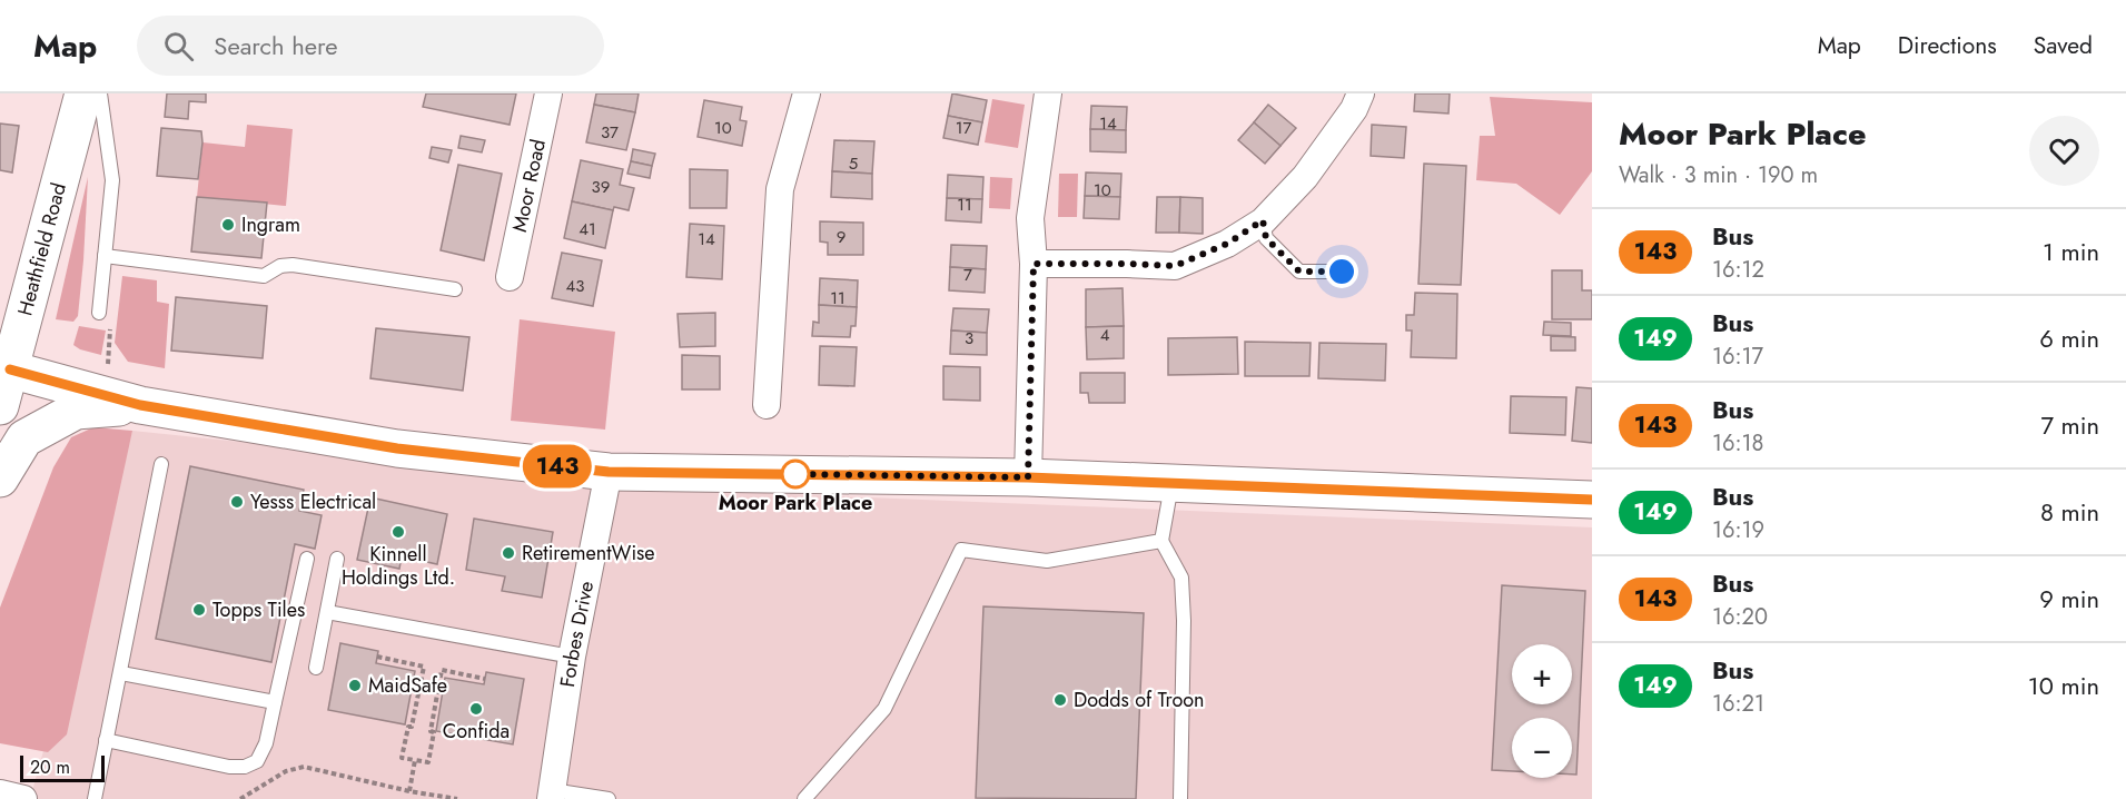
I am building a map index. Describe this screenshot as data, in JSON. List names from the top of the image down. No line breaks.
{"streets":{"street":["Moor Road","Heathfield Road","Forbes Drive"]},"places":["Ingram","Moor Park Place","Yesss Electrical","Kinnell Holdings Ltd.","RetirementWise","Topps Tiles","MaidSafe","Dodds of Troon","Confida"],"lines":["bus line 143"],"house_numbers":["14","10","17","37","5","39","10","11","41","9","14","7","43","11","4","3"],"scale_bar":"20 m","page":{"header":"Map","search":"Search here","nav":["Map","Directions","Saved"],"on_map":"143","heading":["Moor Park Place","Walk · 3 min · 190 m"],"list":[{"mark":"143","name":"Bus","note":"16:12","value":"1 min"},{"mark":"149","name":"Bus","note":"16:17","value":"6 min"},{"mark":"143","name":"Bus","note":"16:18","value":"7 min"},{"mark":"149","name":"Bus","note":"16:19","value":"8 min"},{"mark":"143","name":"Bus","note":"16:20","value":"9 min"},{"mark":"149","name":"Bus","note":"16:21","value":"10 min"}],"map_buttons":["+","−"],"scale":"20 m"}}
